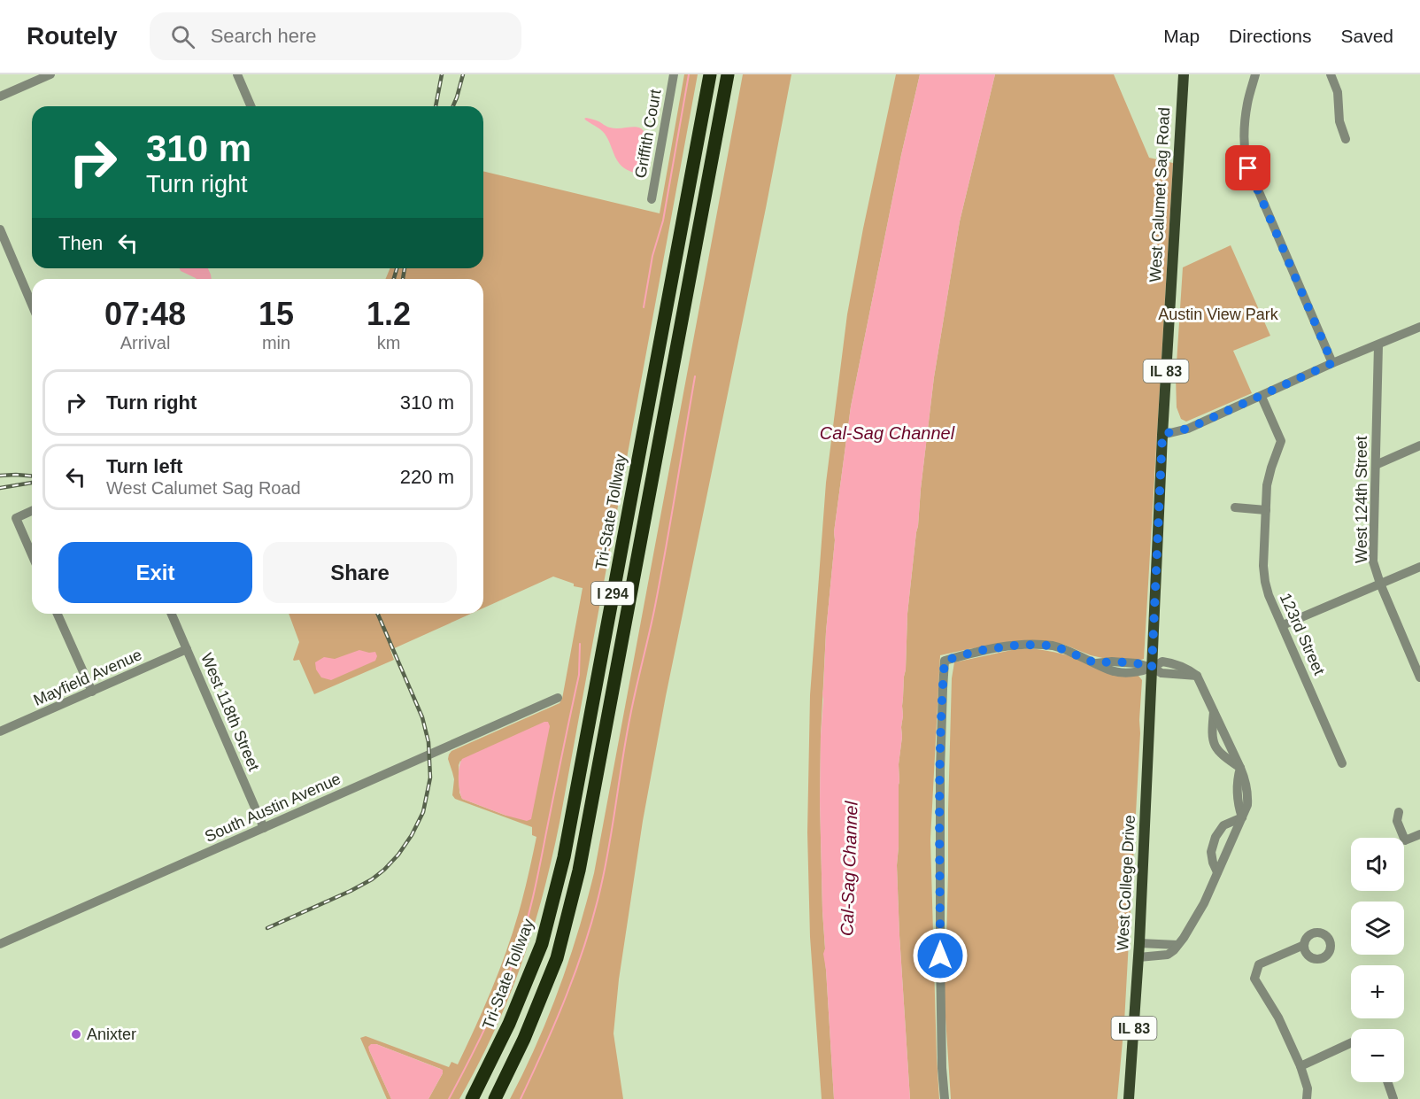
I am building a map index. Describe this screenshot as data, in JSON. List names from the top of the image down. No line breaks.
{"streets":{"highway":["Tri-State Tollway","I 294"],"main road":["West Calumet Sag Road","IL 83","West College Drive"],"street":["Griffith Court","West 124th Street","123rd Street","Mayfield Avenue","West 118th Street","South Austin Avenue"]},"crossings":[["West Calumet Sag Road","West College Drive"],["Mayfield Avenue","West 118th Street"],["West 118th Street","South Austin Avenue"]],"water":["Cal-Sag Channel"],"parks":["Austin View Park"],"places":["Anixter"],"page":{"header":"Routely","search":"Search here","nav":["Map","Directions","Saved"],"turn":["310 m","Turn right"],"then":"Then","eta":["07:48","Arrival","15","min","1.2","km"],"list":[{"name":"Turn right","value":"310 m"},{"name":"Turn left","note":"West Calumet Sag Road","value":"220 m"}],"buttons":["Exit","Share"],"map_buttons":["+","−"]}}
